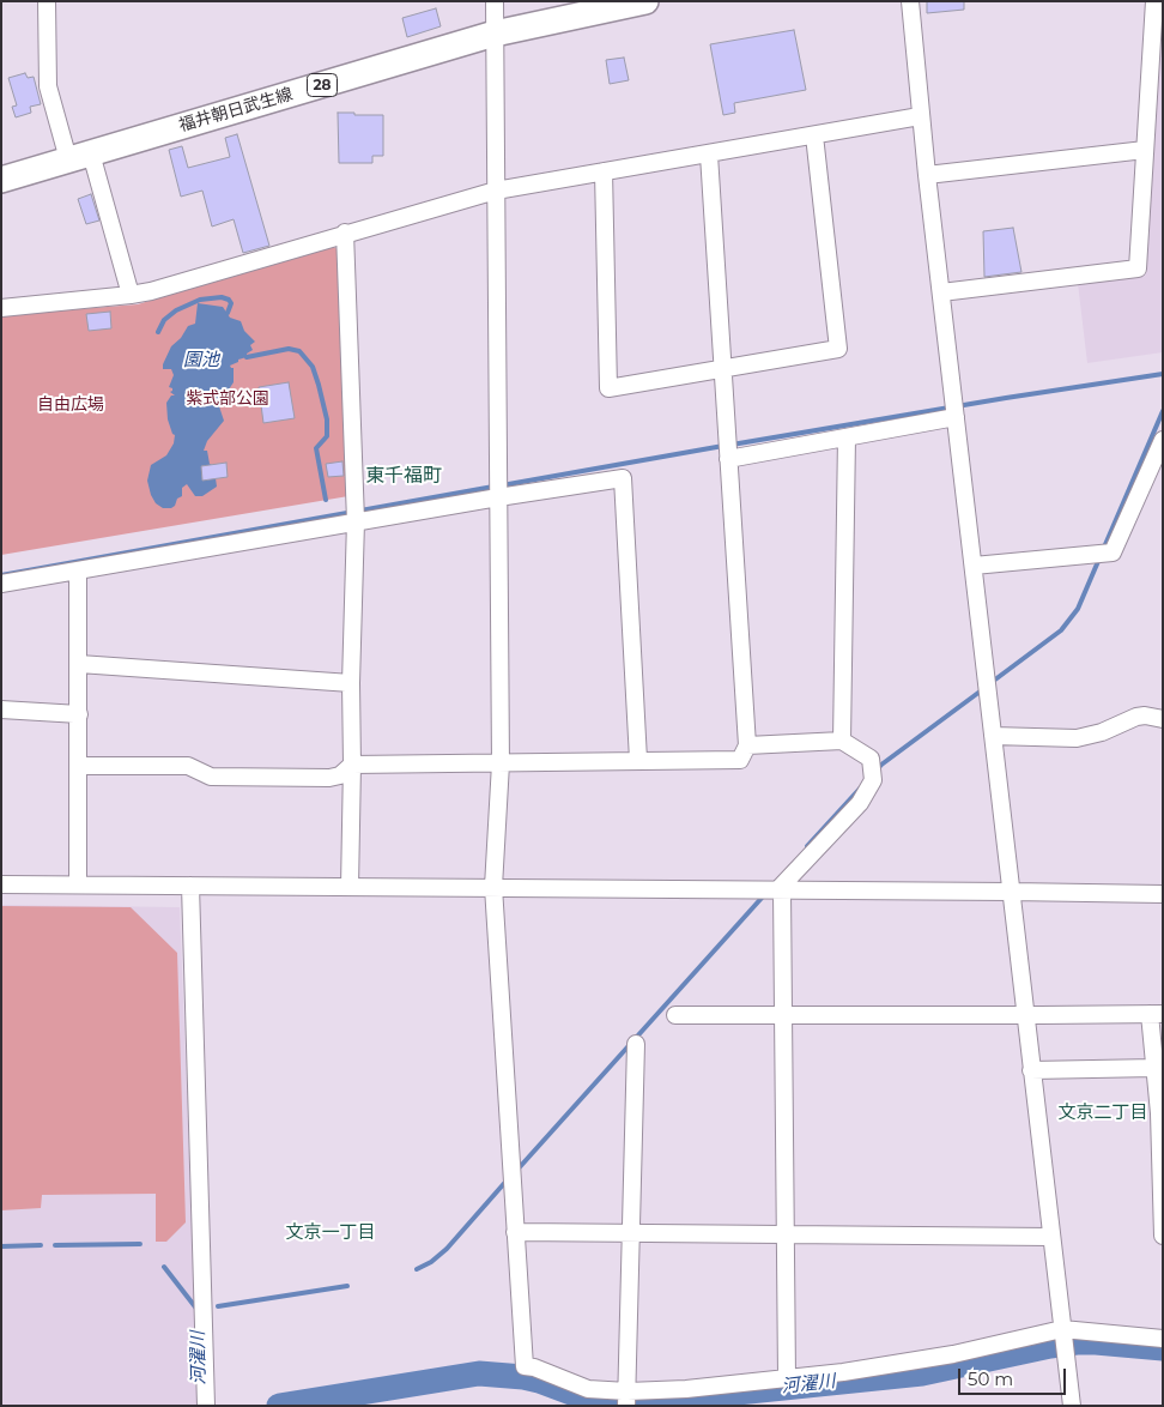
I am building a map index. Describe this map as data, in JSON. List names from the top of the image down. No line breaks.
{"streets":{"main road":["28","福井朝日武生線"]},"districts":["東千福町","文京二丁目","文京一丁目"],"water":["園池","河濯川"],"parks":["紫式部公園","自由広場"],"scale_bar":"50 m"}
